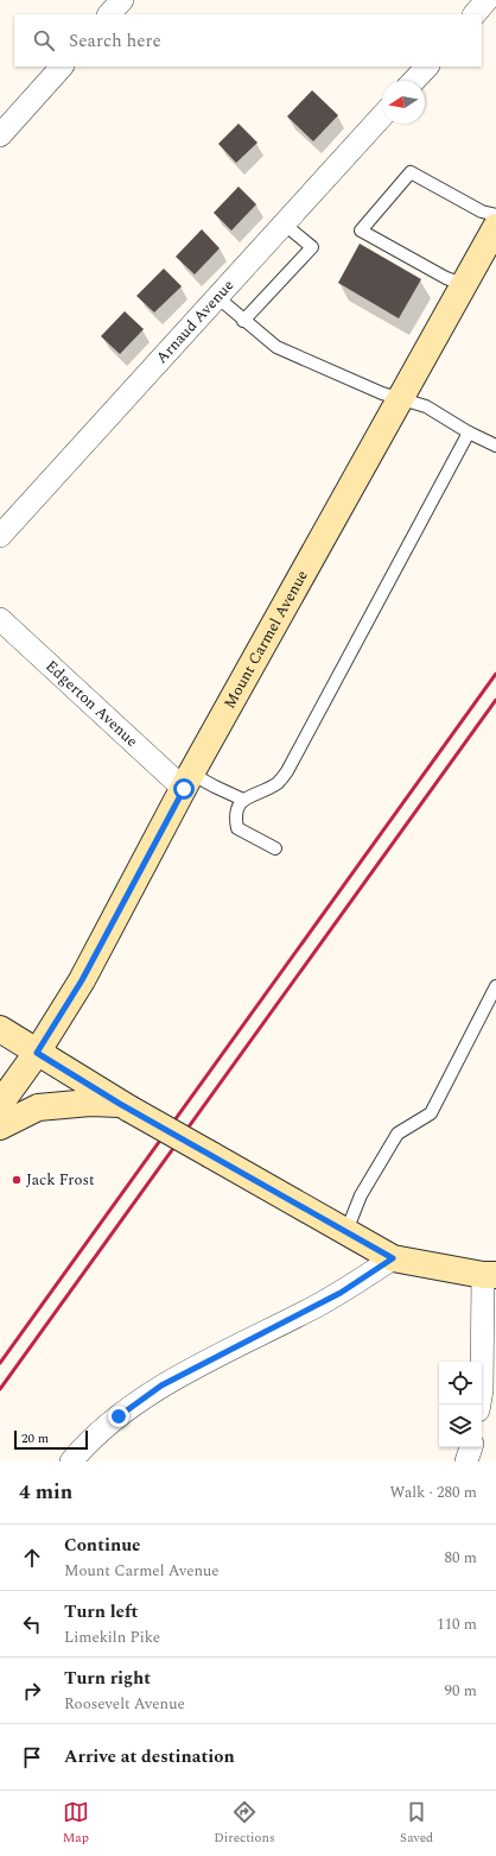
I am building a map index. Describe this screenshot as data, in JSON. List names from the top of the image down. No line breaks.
{"streets":{"street":["Arnaud Avenue","Mount Carmel Avenue","Edgerton Avenue"]},"crossings":[["Mount Carmel Avenue","Edgerton Avenue"]],"places":["Jack Frost"],"scale_bar":"20 m","north":"left","page":{"search":"Search here","scale":"20 m","heading":["4 min","Walk · 280 m"],"list":[["Continue","Mount Carmel Avenue","80 m"],["Turn left","Limekiln Pike","110 m"],["Turn right","Roosevelt Avenue","90 m"],"Arrive at destination"],"nav":["Map","Directions","Saved"]}}
